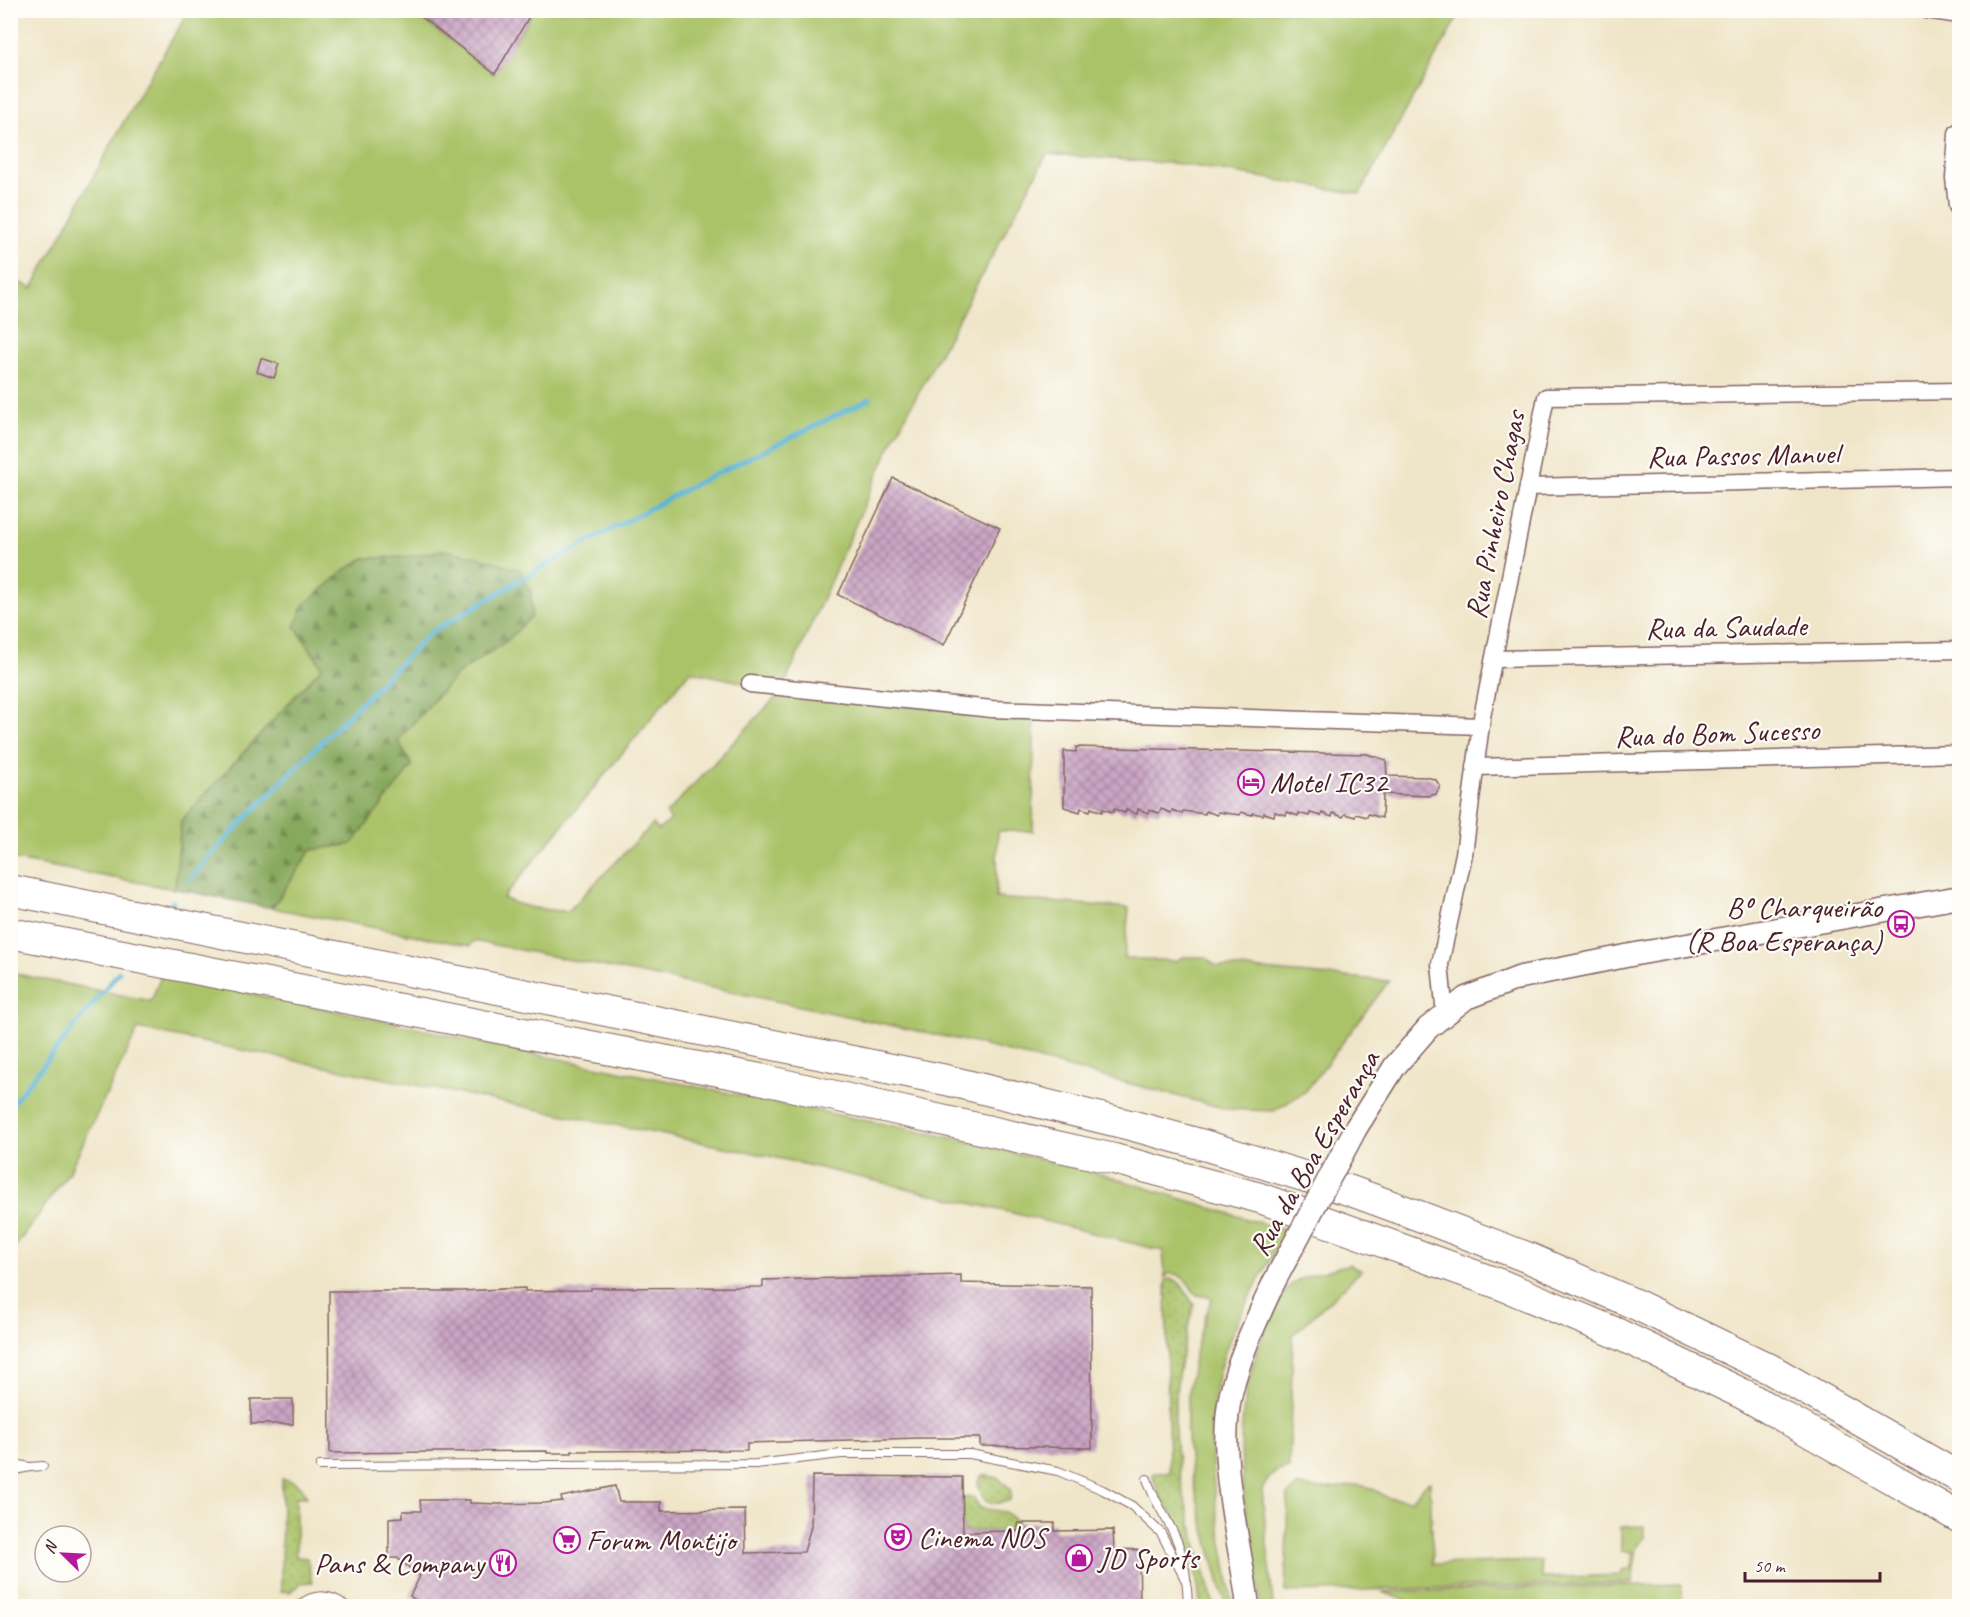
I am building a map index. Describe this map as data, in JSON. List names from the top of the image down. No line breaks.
{"streets":{"street":["Rua Passos Manuel","Rua Pinheiro Chagas","Rua da Saudade","Rua do Bom Sucesso","Rua da Boa Esperança"]},"crossings":[["Rua Passos Manuel","Rua Pinheiro Chagas"],["Rua Pinheiro Chagas","Rua da Saudade"],["Rua Pinheiro Chagas","Rua do Bom Sucesso"],["Rua Pinheiro Chagas","Rua da Boa Esperança"]],"places":{"hotel":["Motel IC32"],"bus stop":["Bº Charqueirão (R Boa Esperança)"],"theatre":["Cinema NOS"],"supermarket":["Forum Montijo"],"shop":["JD Sports"],"restaurant":["Pans & Company"]},"scale_bar":"50 m","north":"top left"}
